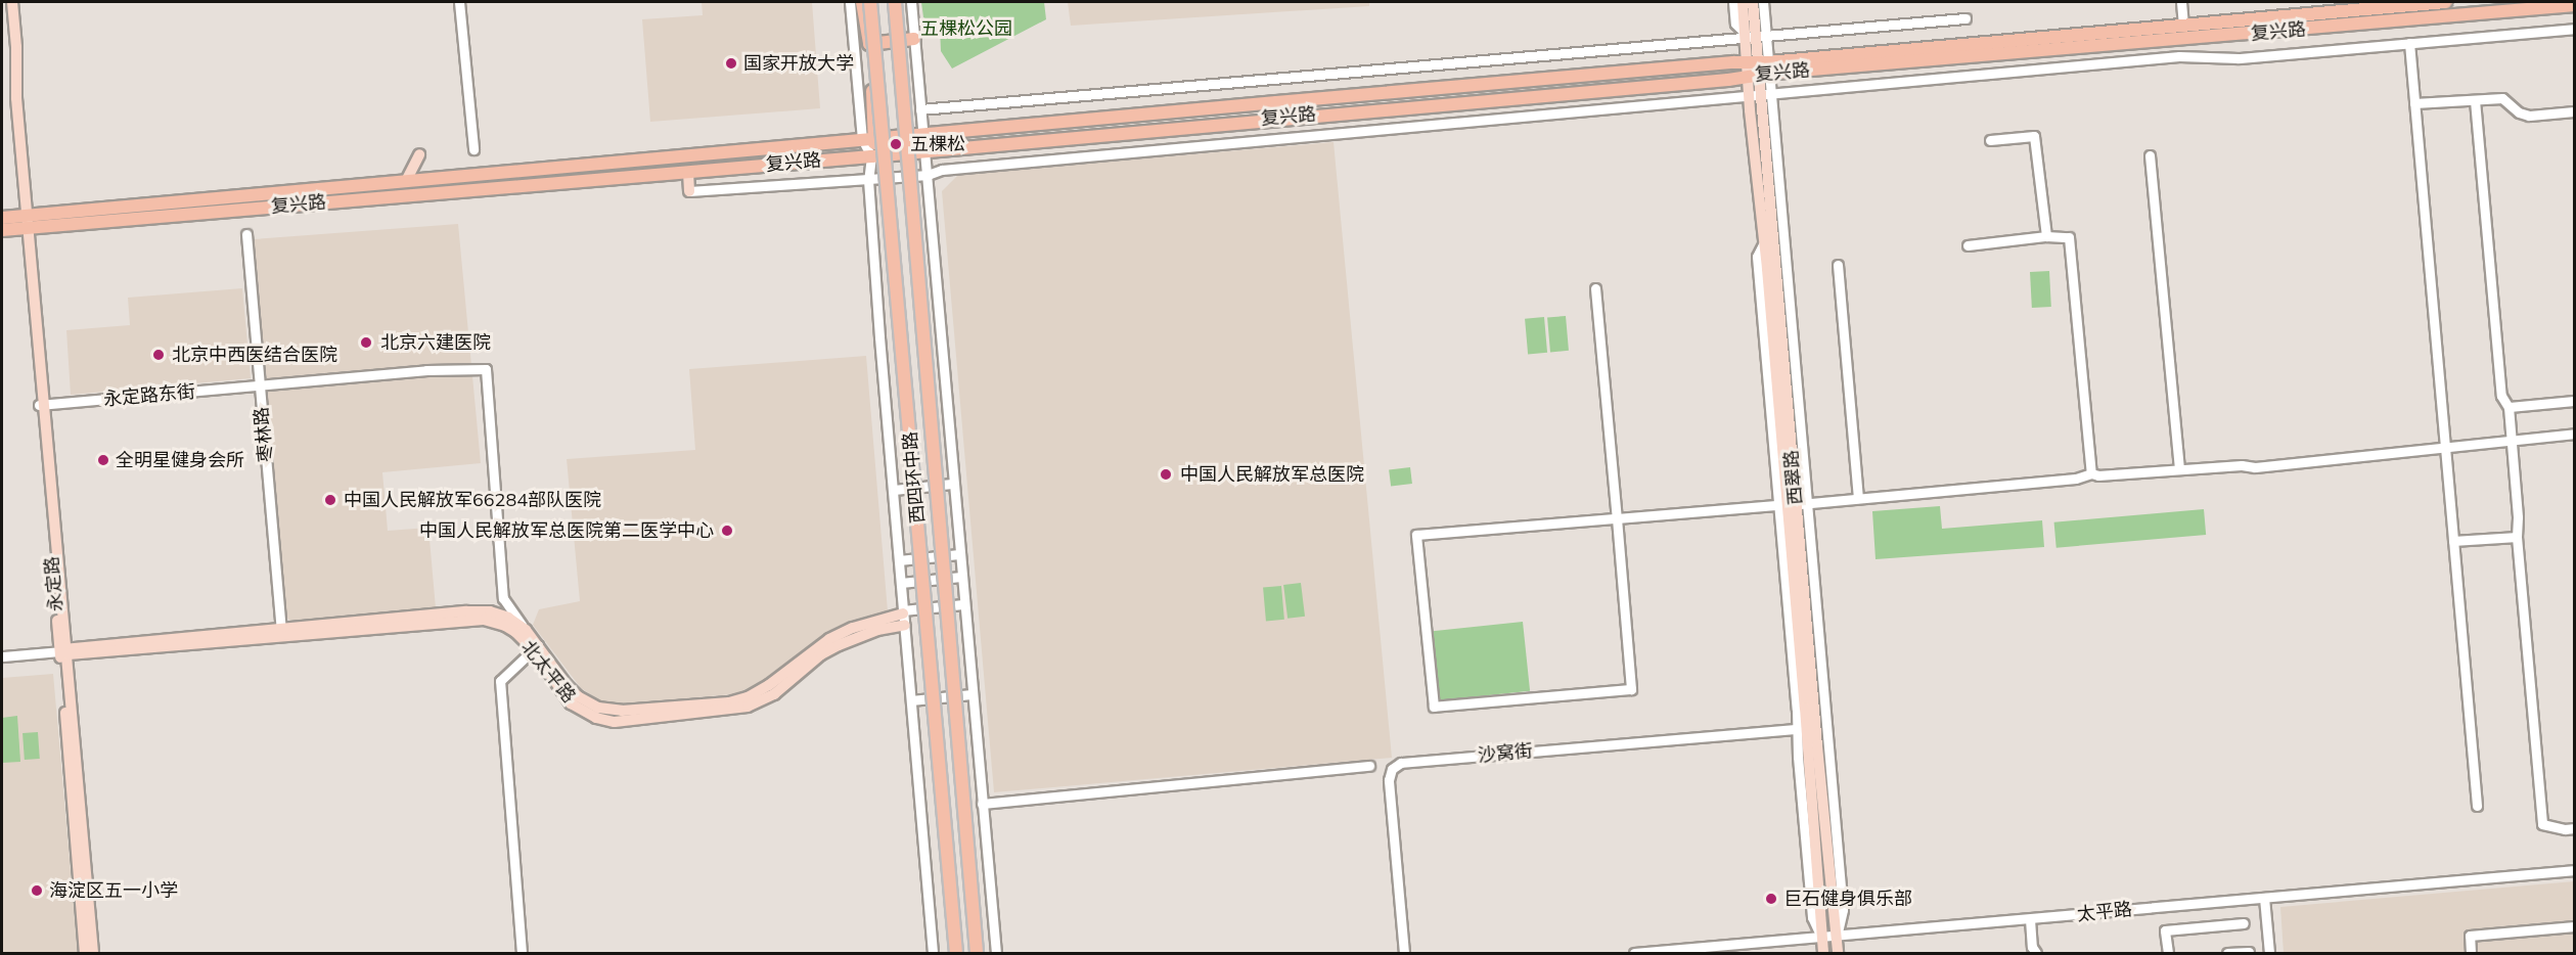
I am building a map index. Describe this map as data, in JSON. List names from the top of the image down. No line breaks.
{"streets":{"highway":["复兴路","西四环中路"],"main road":["西翠路","永定路","北太平路"],"street":["永定路东街","枣林路","沙窝街","太平路"]},"crossings":[["复兴路","西四环中路"],["复兴路","西翠路"],["复兴路","永定路"],["永定路东街","枣林路"],["永定路东街","永定路"],["永定路东街","北太平路"],["枣林路","北太平路"],["西四环中路","北太平路"],["西翠路","沙窝街"],["西翠路","太平路"],["永定路","北太平路"]],"parks":["五棵松公园"],"places":["国家开放大学","五棵松","北京六建医院","北京中西医结合医院","全明星健身会所","中国人民解放军总医院","中国人民解放军66284部队医院","中国人民解放军总医院第二医学中心","海淀区五一小学","巨石健身俱乐部"]}
